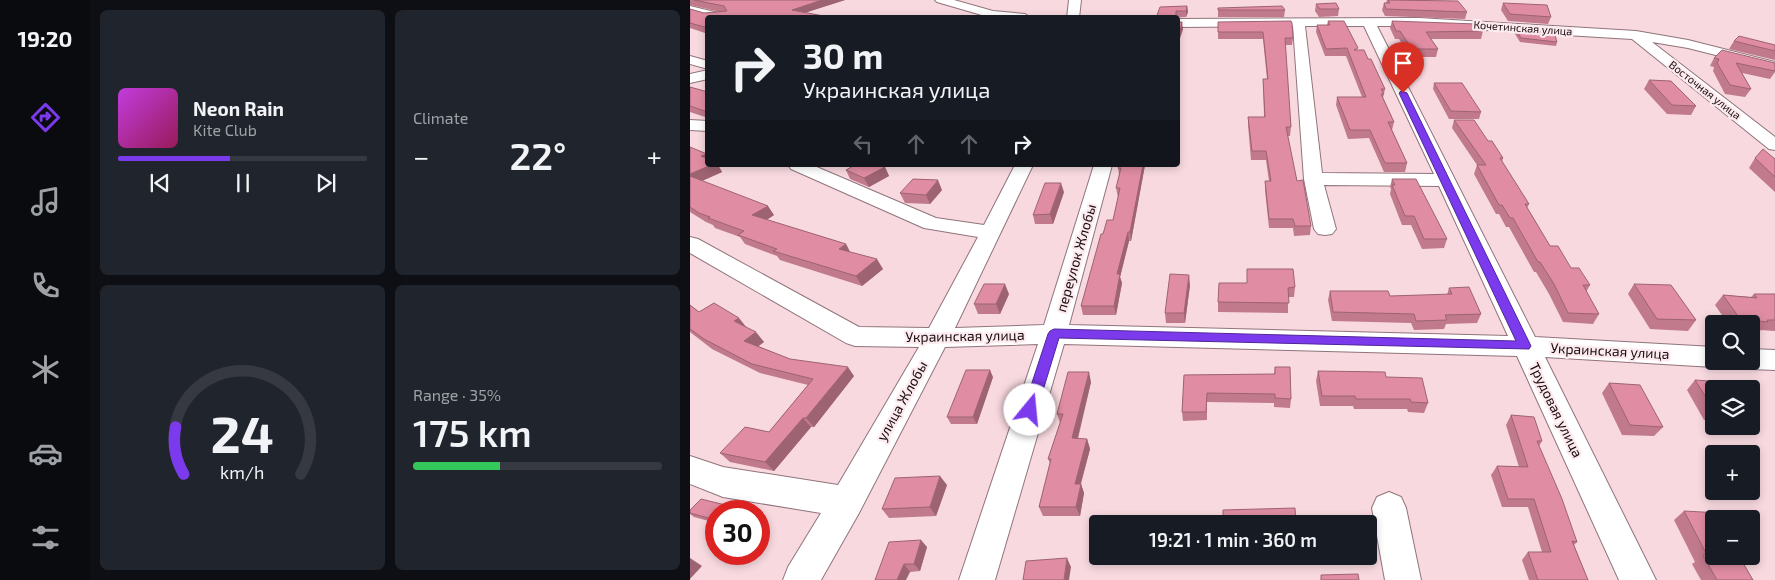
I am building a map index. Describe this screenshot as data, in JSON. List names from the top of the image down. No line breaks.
{"streets":{"street":["Кочетинская улица","Восточная улица","переулок Жлобы","Украинская улица","улица Жлобы","Трудовая улица"]},"crossings":[["Кочетинская улица","Восточная улица"],["Кочетинская улица","Трудовая улица"],["переулок Жлобы","Украинская улица"],["Украинская улица","улица Жлобы"],["Украинская улица","Трудовая улица"]],"page":{"tabs":"19:20","tile":["Climate",["Range · 35%","175 km"]],"turn":["30 m","Украинская улица"],"song":["Neon Rain","Kite Club"],"heat":["−","22°","+"],"map_buttons":["+","−"],"limit":"30","trip":"19:21 · 1 min · 360 m","gauge":["24","km/h"]}}
